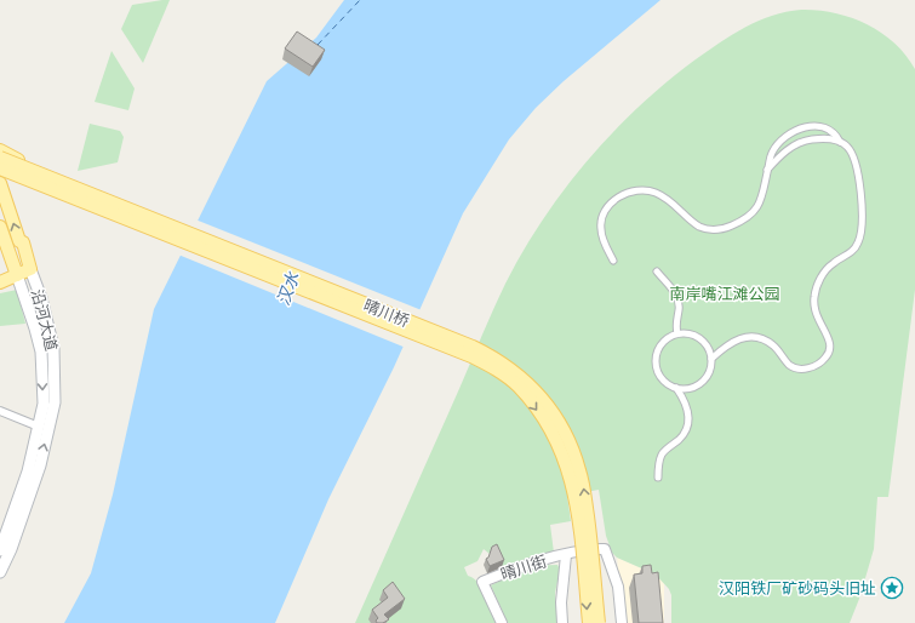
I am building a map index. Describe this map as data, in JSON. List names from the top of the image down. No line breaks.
{"streets":{"main road":["晴川桥","沿河大道"],"street":["晴川街"]},"water":["汉水"],"parks":["南岸嘴江滩公园"],"places":{"place":["汉阳铁厂矿砂码头旧址"]}}
